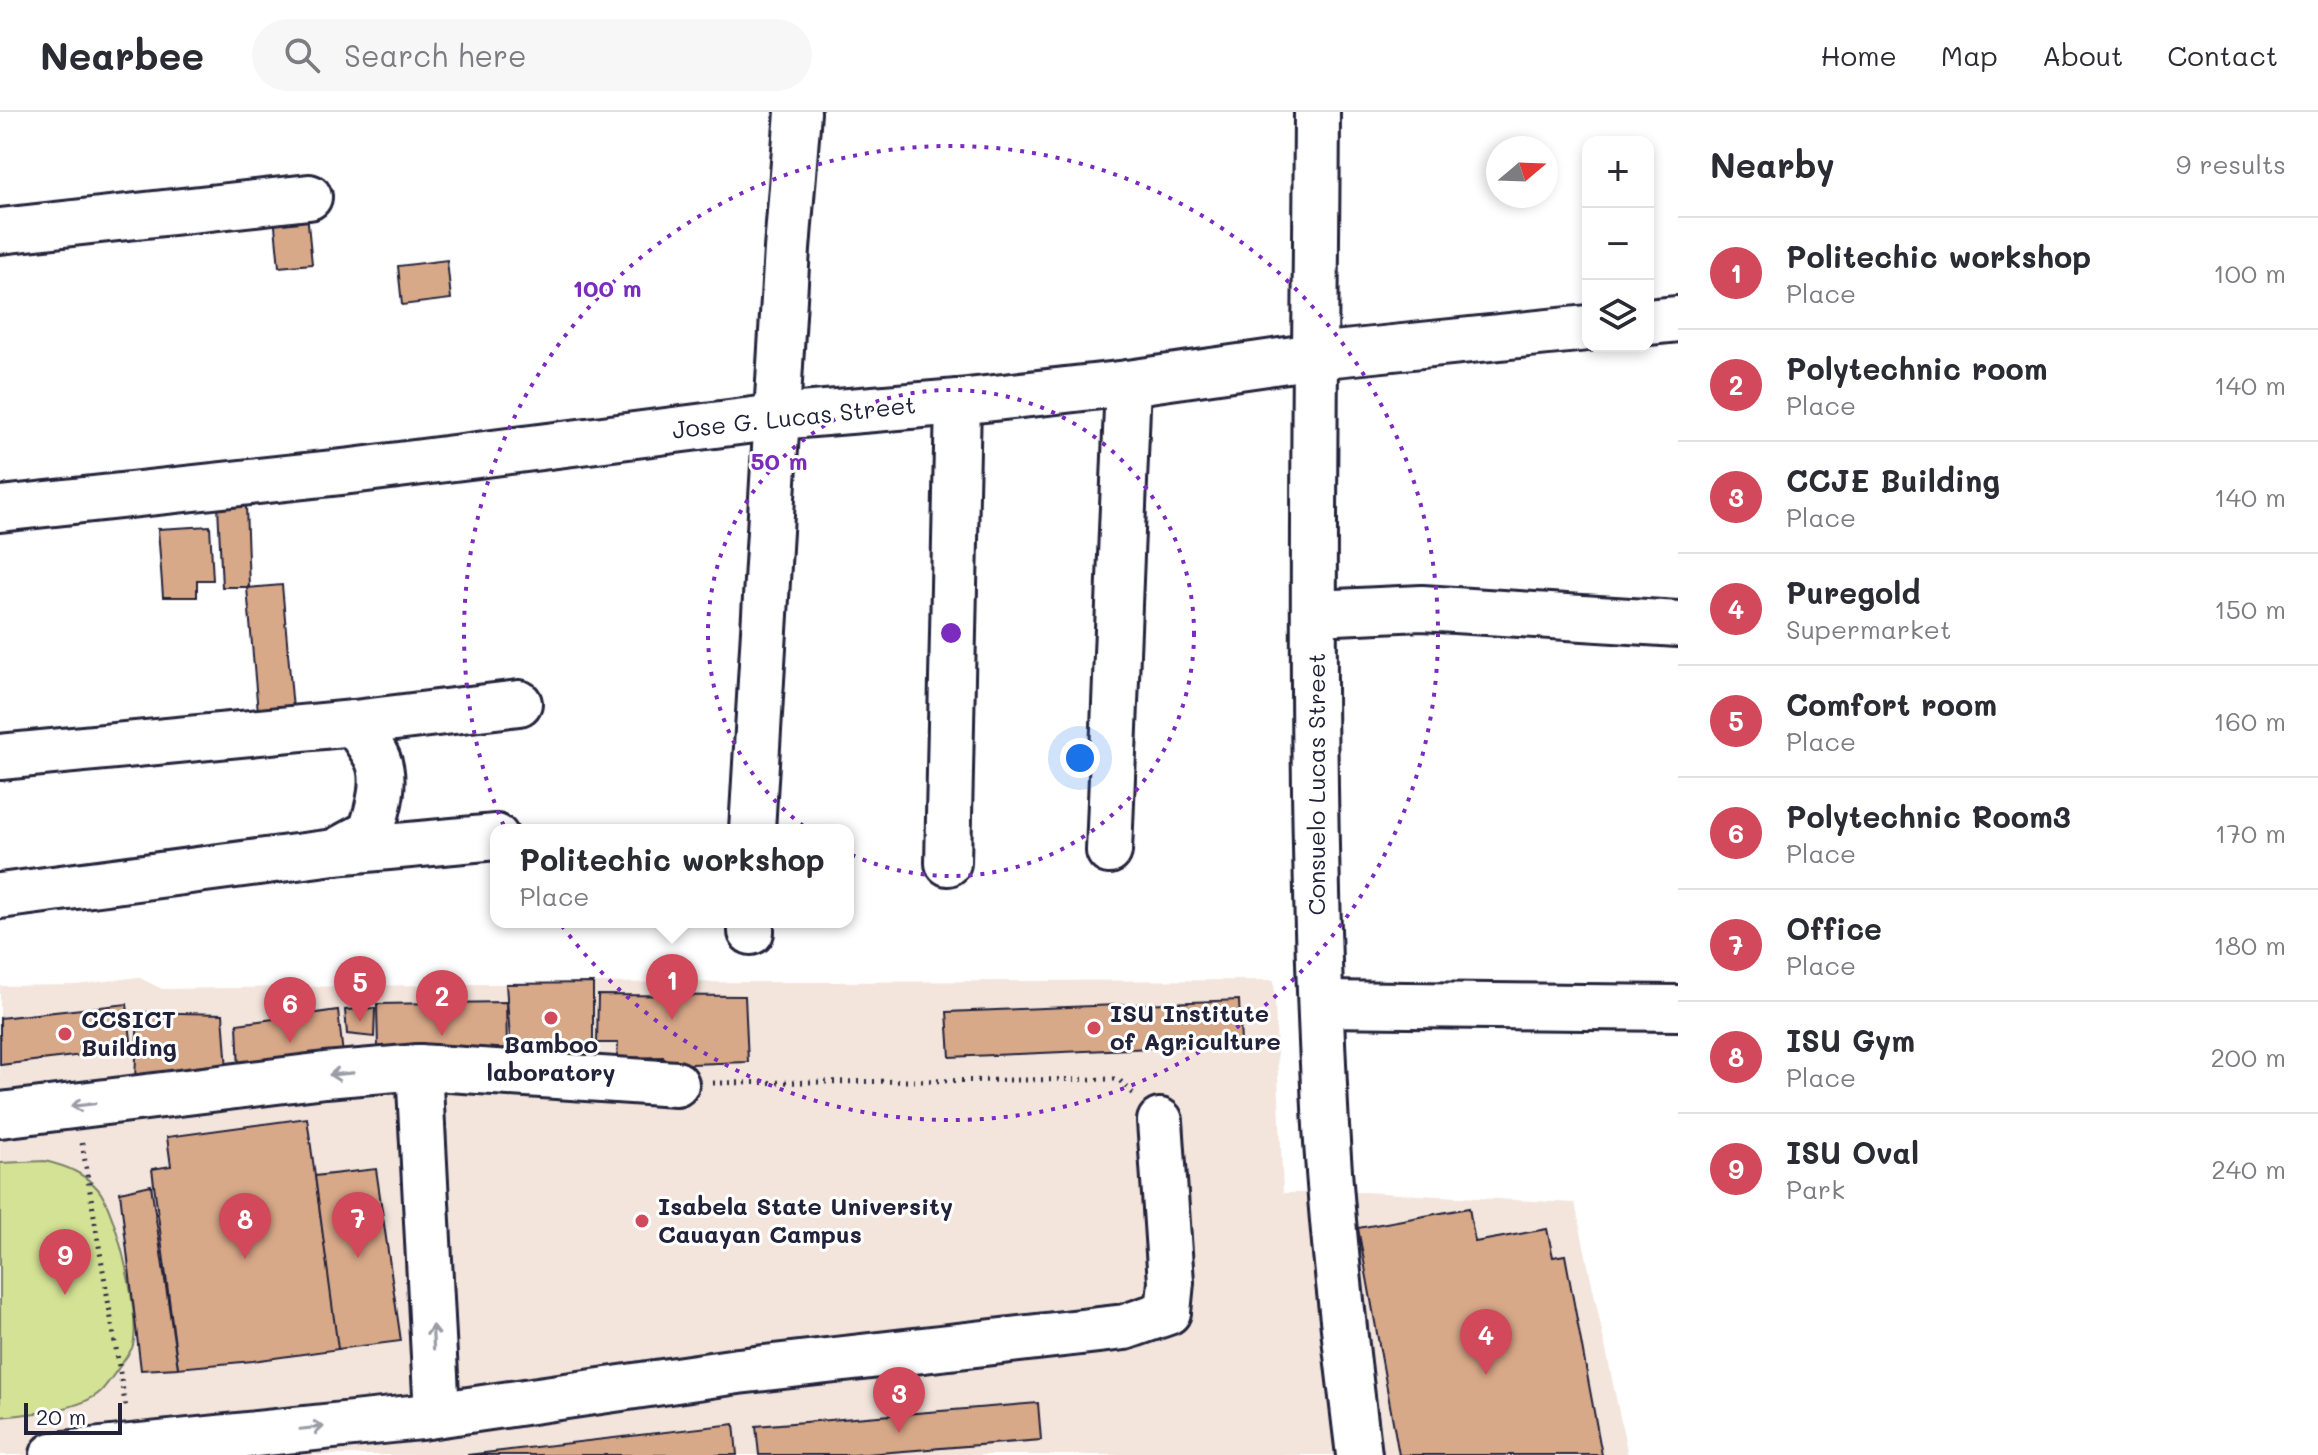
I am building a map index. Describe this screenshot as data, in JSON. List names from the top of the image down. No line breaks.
{"streets":{"street":["Jose G. Lucas Street","Consuelo Lucas Street"]},"crossings":[["Jose G. Lucas Street","Consuelo Lucas Street"]],"places":["Bamboo laboratory","ISU Institute of Agriculture","CCSICT Building","Isabela State University Cauayan Campus"],"scale_bar":"20 m","north":"right","page":{"header":"Nearbee","search":"Search here","nav":["Home","Map","About","Contact"],"heading":["Nearby","9 results"],"map_buttons":["+","−"],"list":[{"mark":"1","name":"Politechic workshop","note":"Place","value":"100 m"},{"mark":"2","name":"Polytechnic room","note":"Place","value":"140 m"},{"mark":"3","name":"CCJE Building","note":"Place","value":"140 m"},{"mark":"4","name":"Puregold","note":"Supermarket","value":"150 m"},{"mark":"5","name":"Comfort room","note":"Place","value":"160 m"},{"mark":"6","name":"Polytechnic Room3","note":"Place","value":"170 m"},{"mark":"7","name":"Office","note":"Place","value":"180 m"},{"mark":"8","name":"ISU Gym","note":"Place","value":"200 m"},{"mark":"9","name":"ISU Oval","note":"Park","value":"240 m"}],"popup":["Politechic workshop","Place"],"pins":["1","5","2","6","7","8","9","4","3"],"scale":"20 m"},"rings":["100 m","50 m"]}
